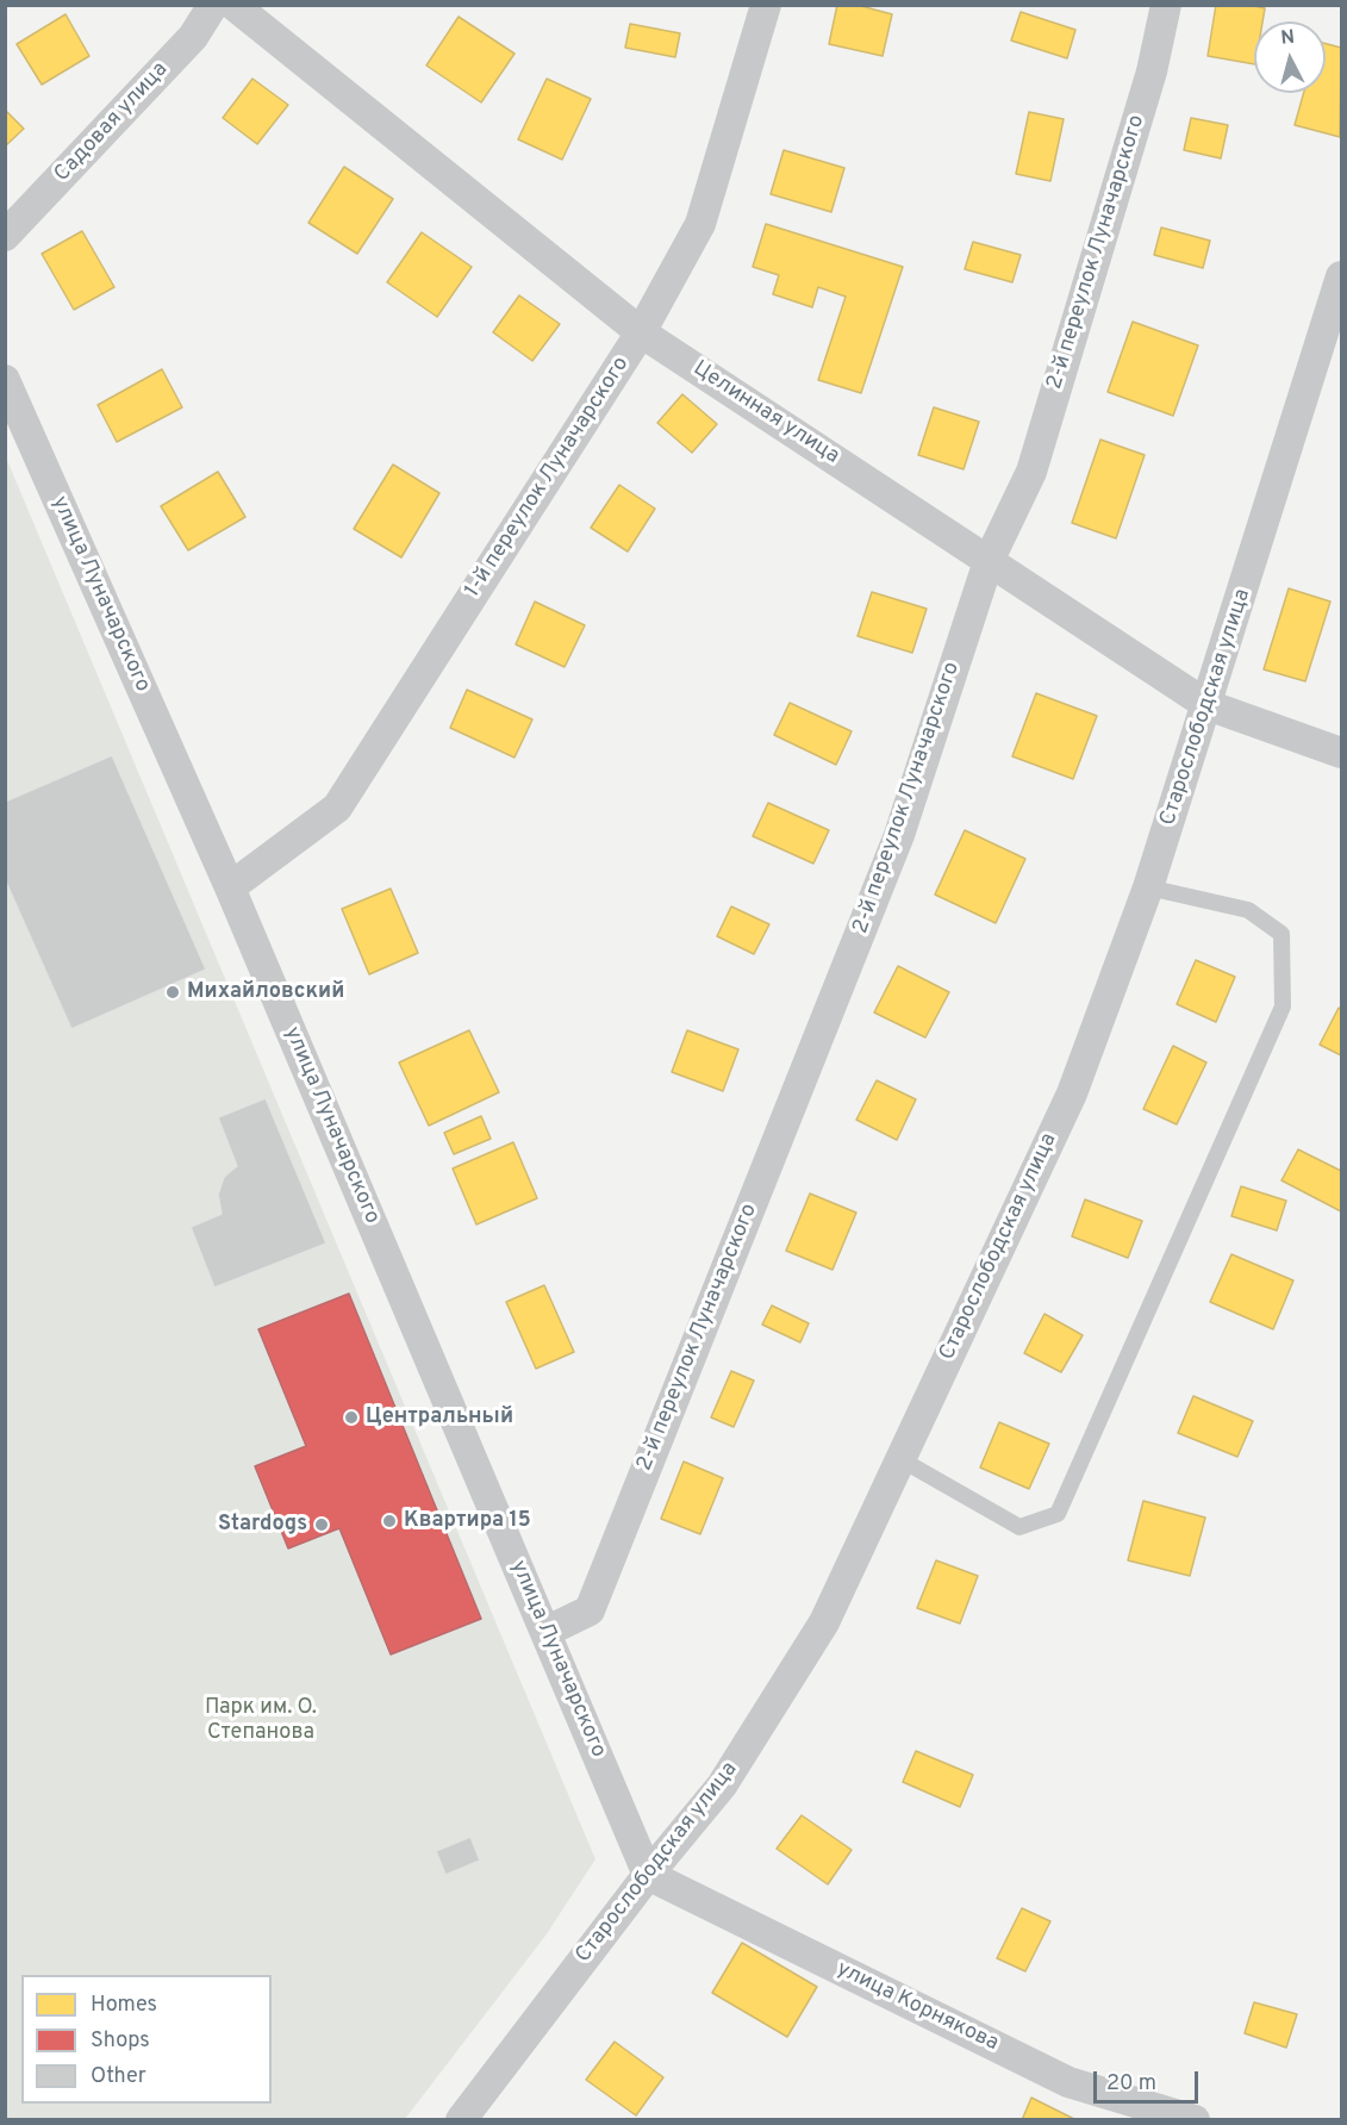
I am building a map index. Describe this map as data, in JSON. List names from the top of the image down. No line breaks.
{"streets":{"street":["Садовая улица","2-й переулок Луначарского","Целинная улица","1-й переулок Луначарского","улица Луначарского","Старослободская улица","улица Корнякова"]},"crossings":[["2-й переулок Луначарского","Целинная улица"],["2-й переулок Луначарского","улица Луначарского"],["Целинная улица","1-й переулок Луначарского"],["Целинная улица","Старослободская улица"],["1-й переулок Луначарского","улица Луначарского"],["улица Луначарского","Старослободская улица"],["улица Луначарского","улица Корнякова"],["Старослободская улица","улица Корнякова"]],"parks":["Парк им. О. Степанова"],"places":["Михайловский","Центральный","Квартира 15","Stardogs"],"legend":["Homes","Shops","Other"],"scale_bar":"20 m","north":"top"}
